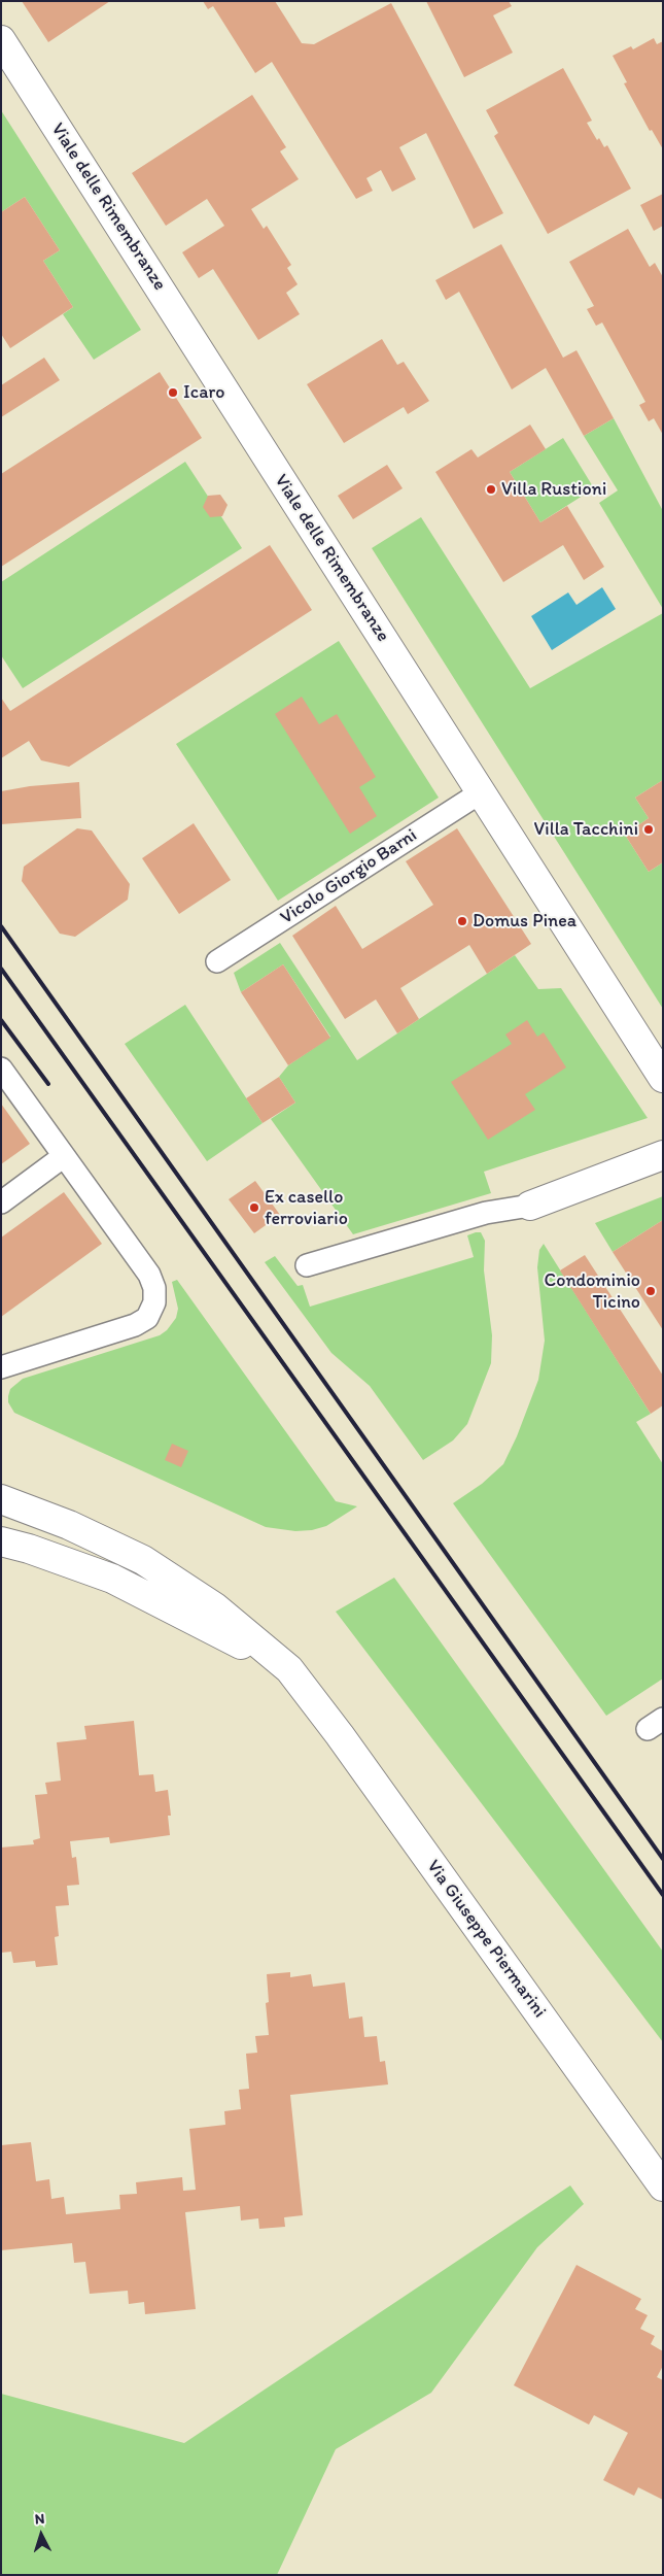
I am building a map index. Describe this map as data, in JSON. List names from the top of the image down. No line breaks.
{"streets":{"street":["Viale delle Rimembranze","Via Giuseppe Piermarini"],"lane":["Vicolo Giorgio Barni"]},"crossings":[["Viale delle Rimembranze","Vicolo Giorgio Barni"]],"places":["Icaro","Villa Rustioni","Villa Tacchini","Domus Pinea","Ex casello ferroviario","Condominio Ticino"],"north":"top"}
